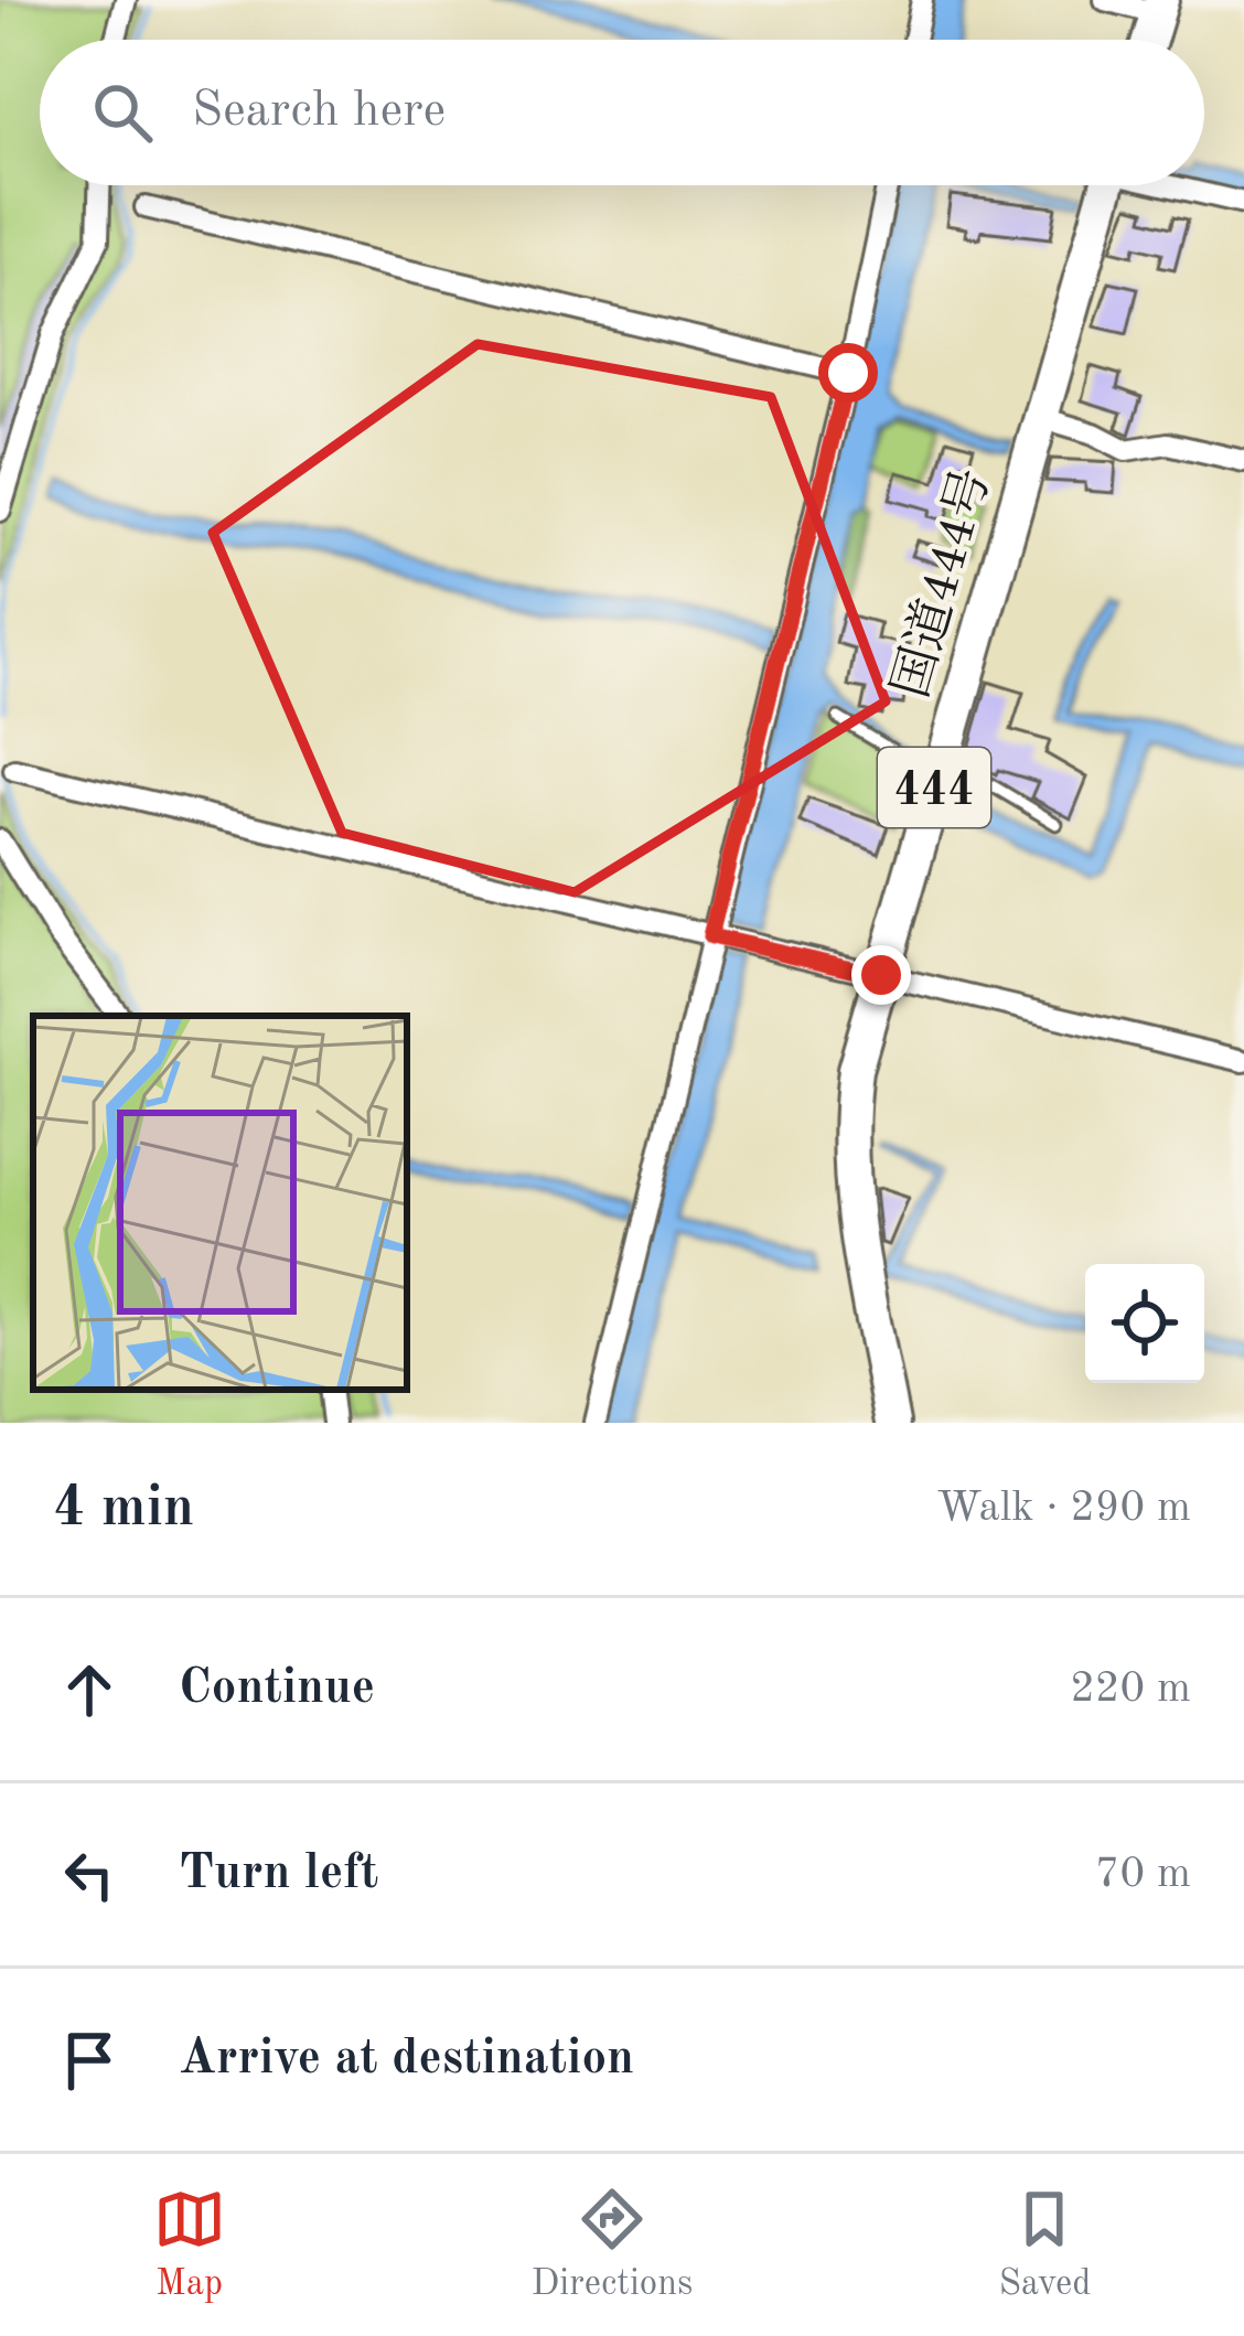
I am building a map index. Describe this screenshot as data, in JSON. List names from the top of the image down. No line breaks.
{"streets":{"highway":["国道444号","444"]},"page":{"search":"Search here","heading":["4 min","Walk · 290 m"],"list":[["Continue","220 m"],["Turn left","70 m"],"Arrive at destination"],"nav":["Map","Directions","Saved"]}}
